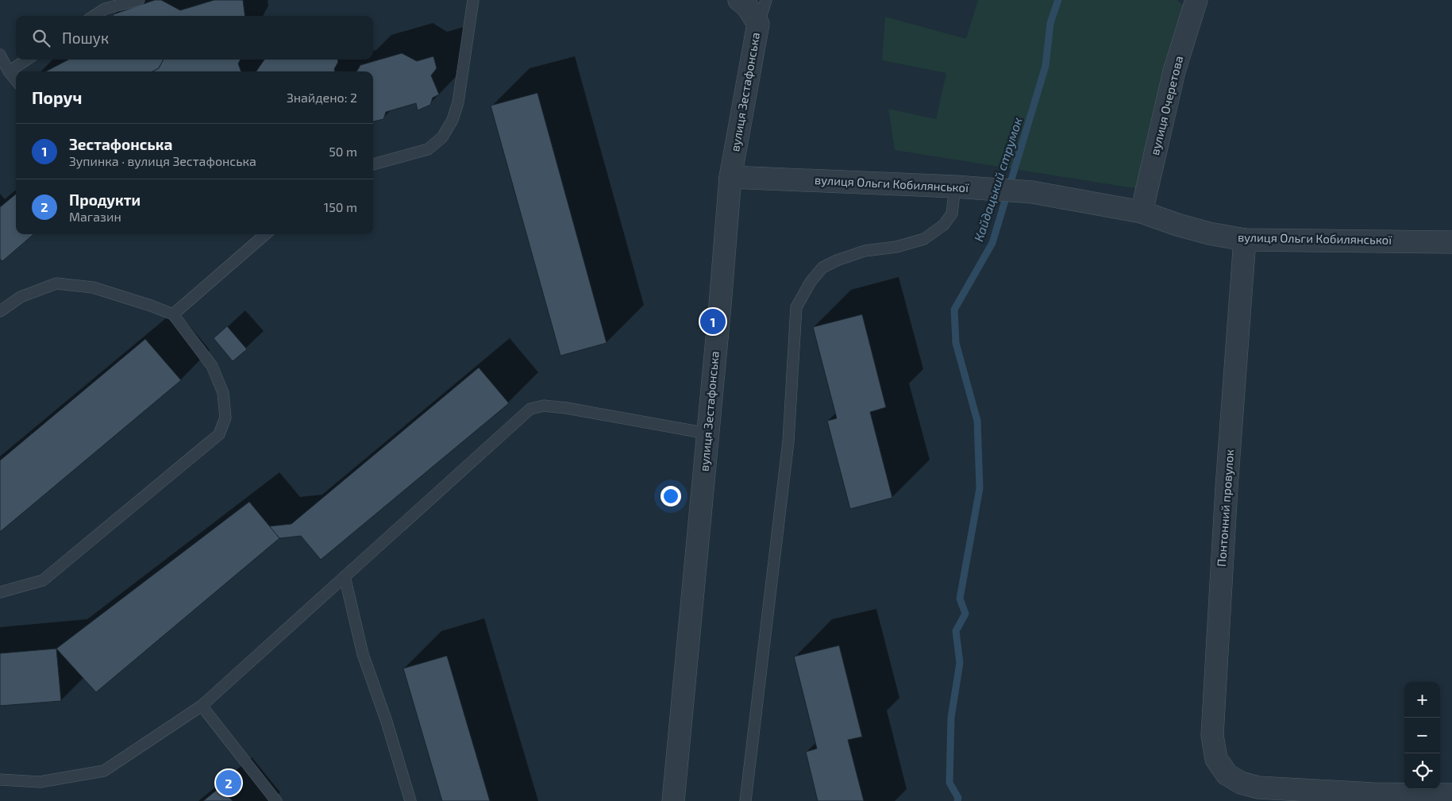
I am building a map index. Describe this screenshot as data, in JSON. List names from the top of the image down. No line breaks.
{"streets":{"street":["вулиця Зестафонська","вулиця Очеретова","вулиця Ольги Кобилянської","Понтонний провулок"]},"crossings":[["вулиця Зестафонська","вулиця Ольги Кобилянської"],["вулиця Очеретова","вулиця Ольги Кобилянської"],["вулиця Ольги Кобилянської","Понтонний провулок"]],"water":["Кайдацький струмок"],"page":{"search":"Пошук","heading":["Поруч","Знайдено: 2"],"list":[{"mark":"1","name":"Зестафонська","note":"Зупинка · вулиця Зестафонська","value":"50 m"},{"mark":"2","name":"Продукти","note":"Магазин","value":"150 m"}],"pins":["1","2"],"map_buttons":["+","−"]}}
